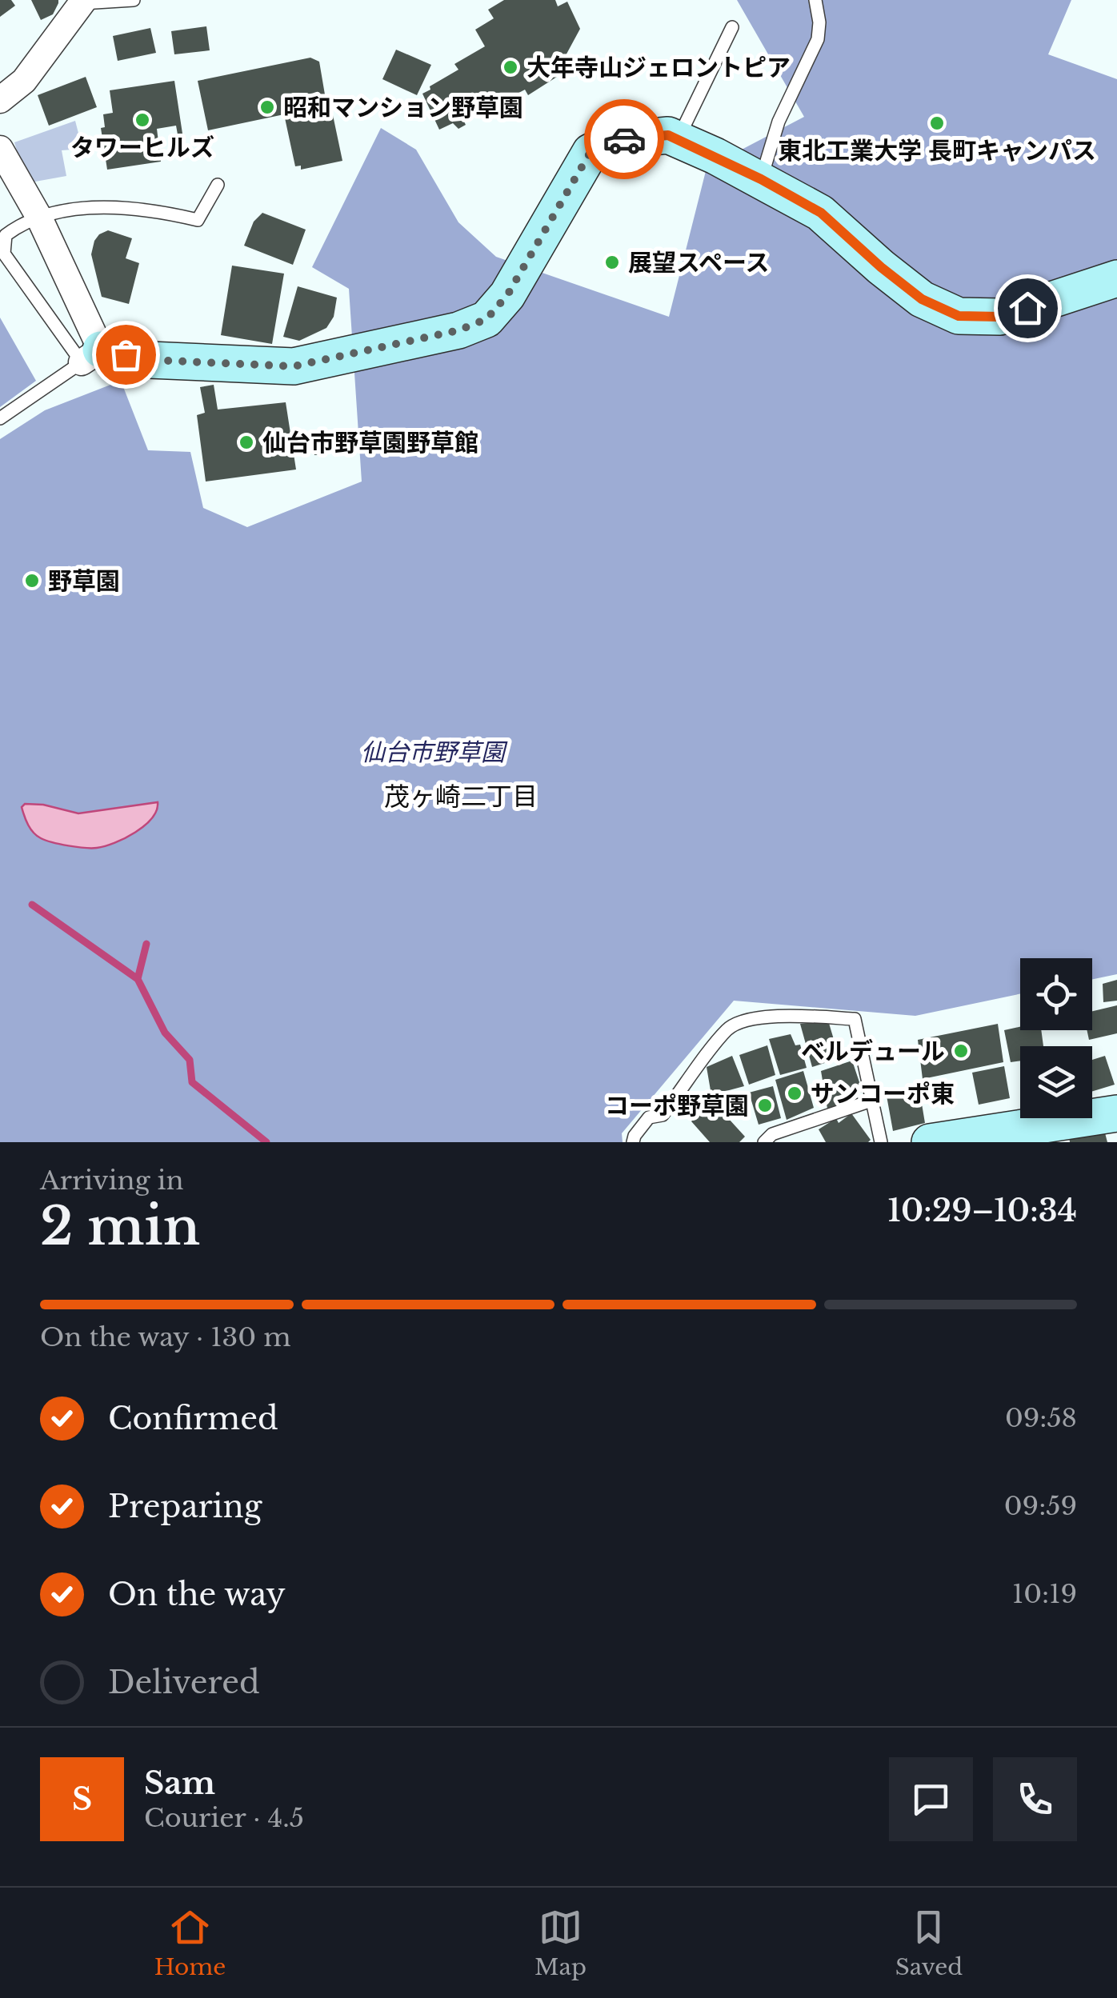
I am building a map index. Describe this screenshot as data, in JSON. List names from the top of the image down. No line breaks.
{"districts":["茂ヶ崎二丁目"],"parks":["仙台市野草園"],"places":["大年寺山ジェロントピア","昭和マンション野草園","タワーヒルズ","東北工業大学 長町キャンパス","展望スペース","仙台市野草園野草館","野草園","ベルデュール","サンコーポ東","コーポ野草園"],"page":{"heading":["2 min","Arriving in","10:29–10:34"],"panel":["Sam","Courier · 4.5"],"bar":"On the way · 130 m","list":[["Confirmed","09:58"],["Preparing","09:59"],["On the way","10:19"],"Delivered"],"round":"S","tabs":["Home","Map","Saved"]}}
